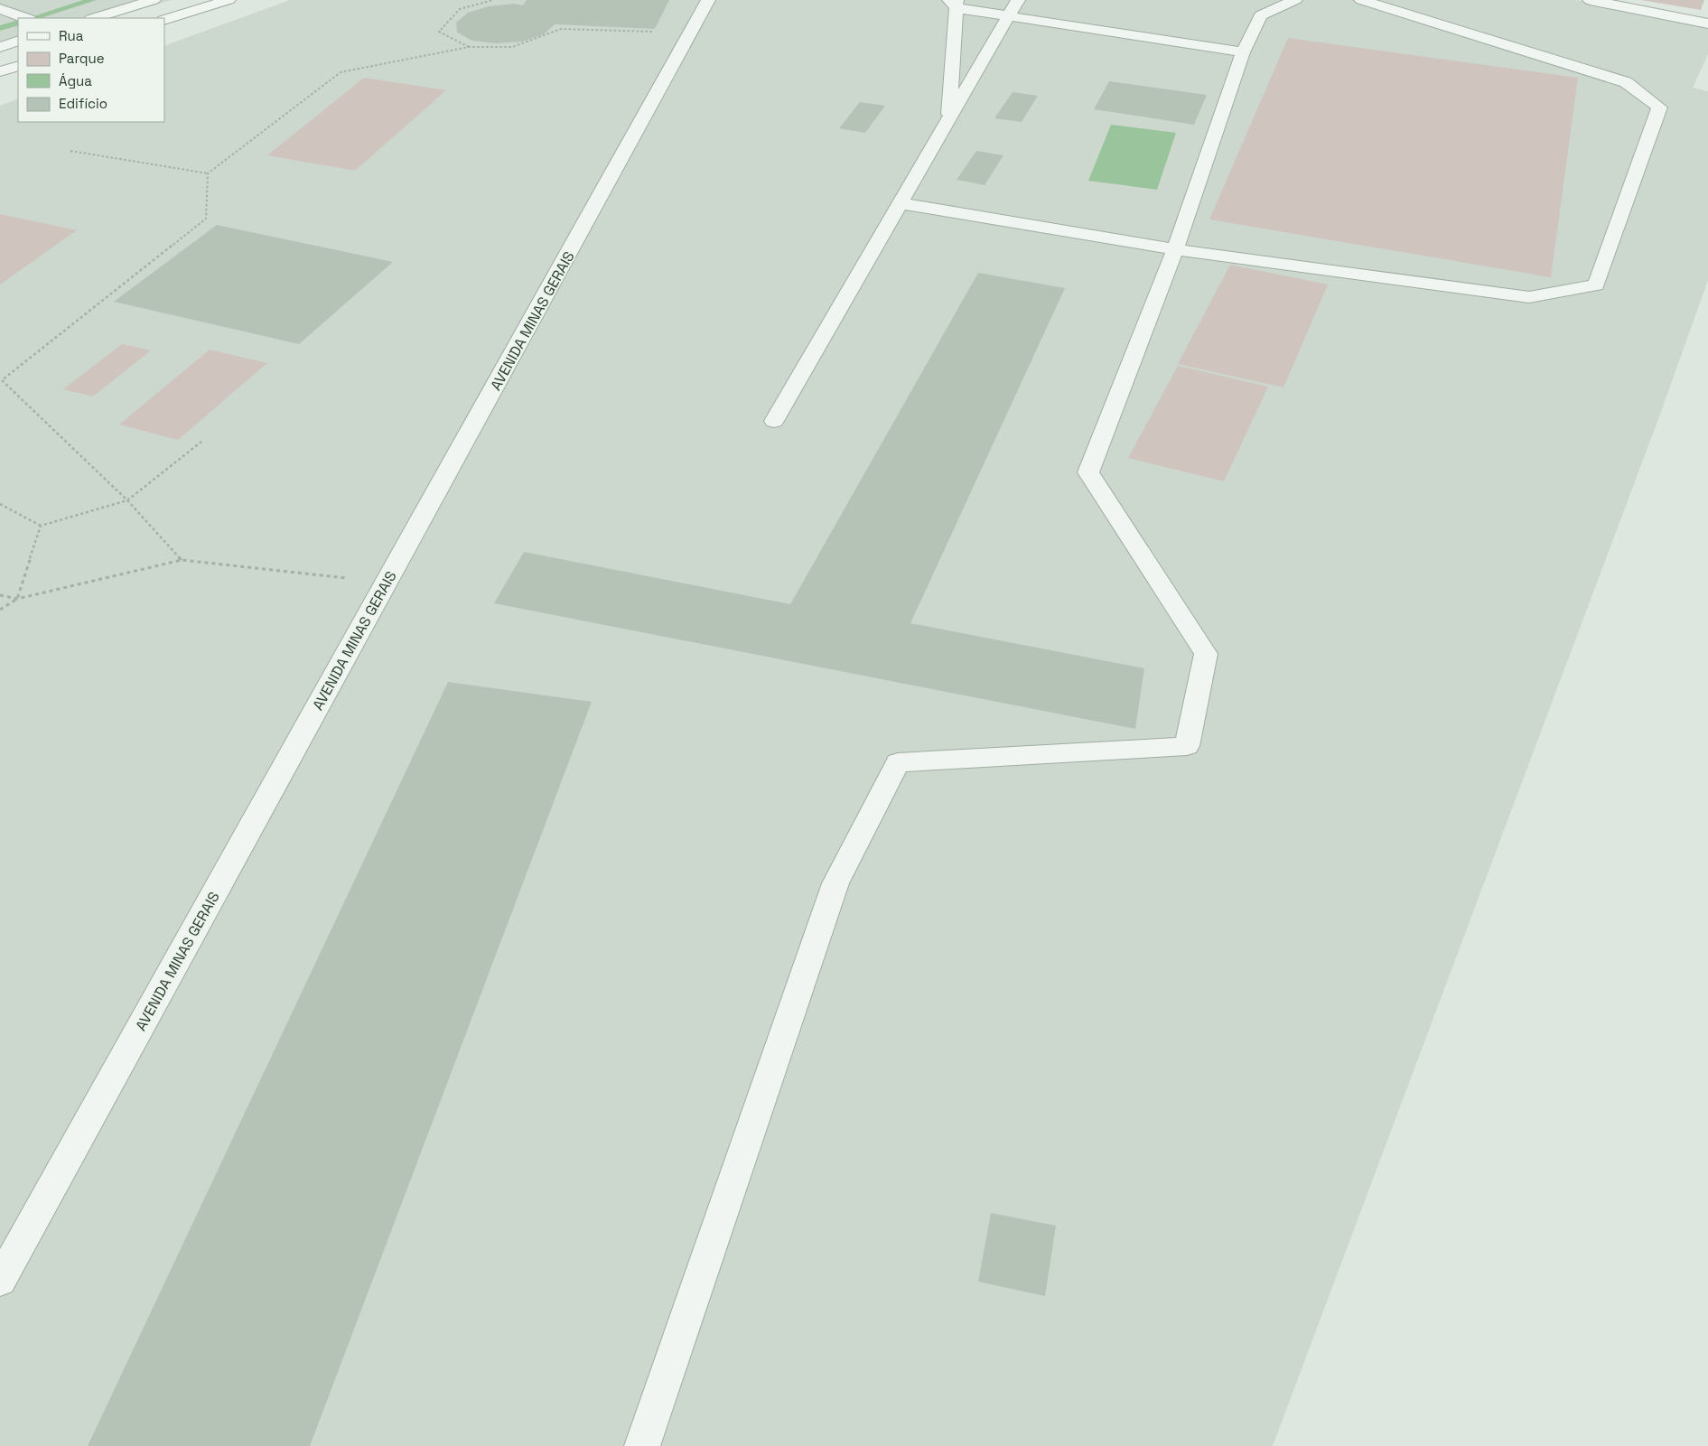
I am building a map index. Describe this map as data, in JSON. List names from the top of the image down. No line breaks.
{"streets":{"street":["AVENIDA MINAS GERAIS"]},"legend":["Rua","Parque","Água","Edifício"]}
